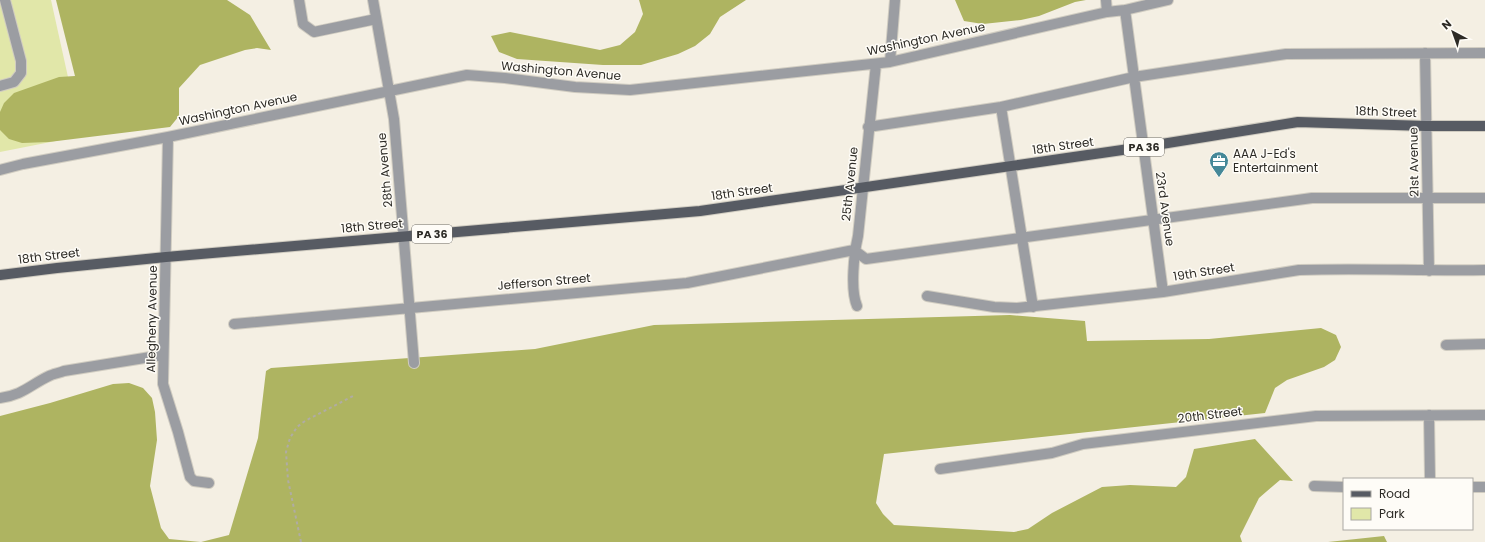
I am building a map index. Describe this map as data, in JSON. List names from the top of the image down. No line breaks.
{"streets":{"main road":["18th Street","PA 36"],"street":["Washington Avenue","21st Avenue","28th Avenue","25th Avenue","23rd Avenue","19th Street","Jefferson Street","Allegheny Avenue","20th Street"]},"crossings":[["Washington Avenue","28th Avenue"],["Washington Avenue","25th Avenue"],["Washington Avenue","23rd Avenue"],["Washington Avenue","Allegheny Avenue"],["18th Street","21st Avenue"],["18th Street","28th Avenue"],["18th Street","25th Avenue"],["18th Street","23rd Avenue"],["18th Street","Allegheny Avenue"],["21st Avenue","19th Street"],["28th Avenue","Jefferson Street"],["25th Avenue","Jefferson Street"],["23rd Avenue","19th Street"]],"places":{"office":["AAA J-Ed's Entertainment"]},"legend":["Road","Park"],"north":"top left"}
